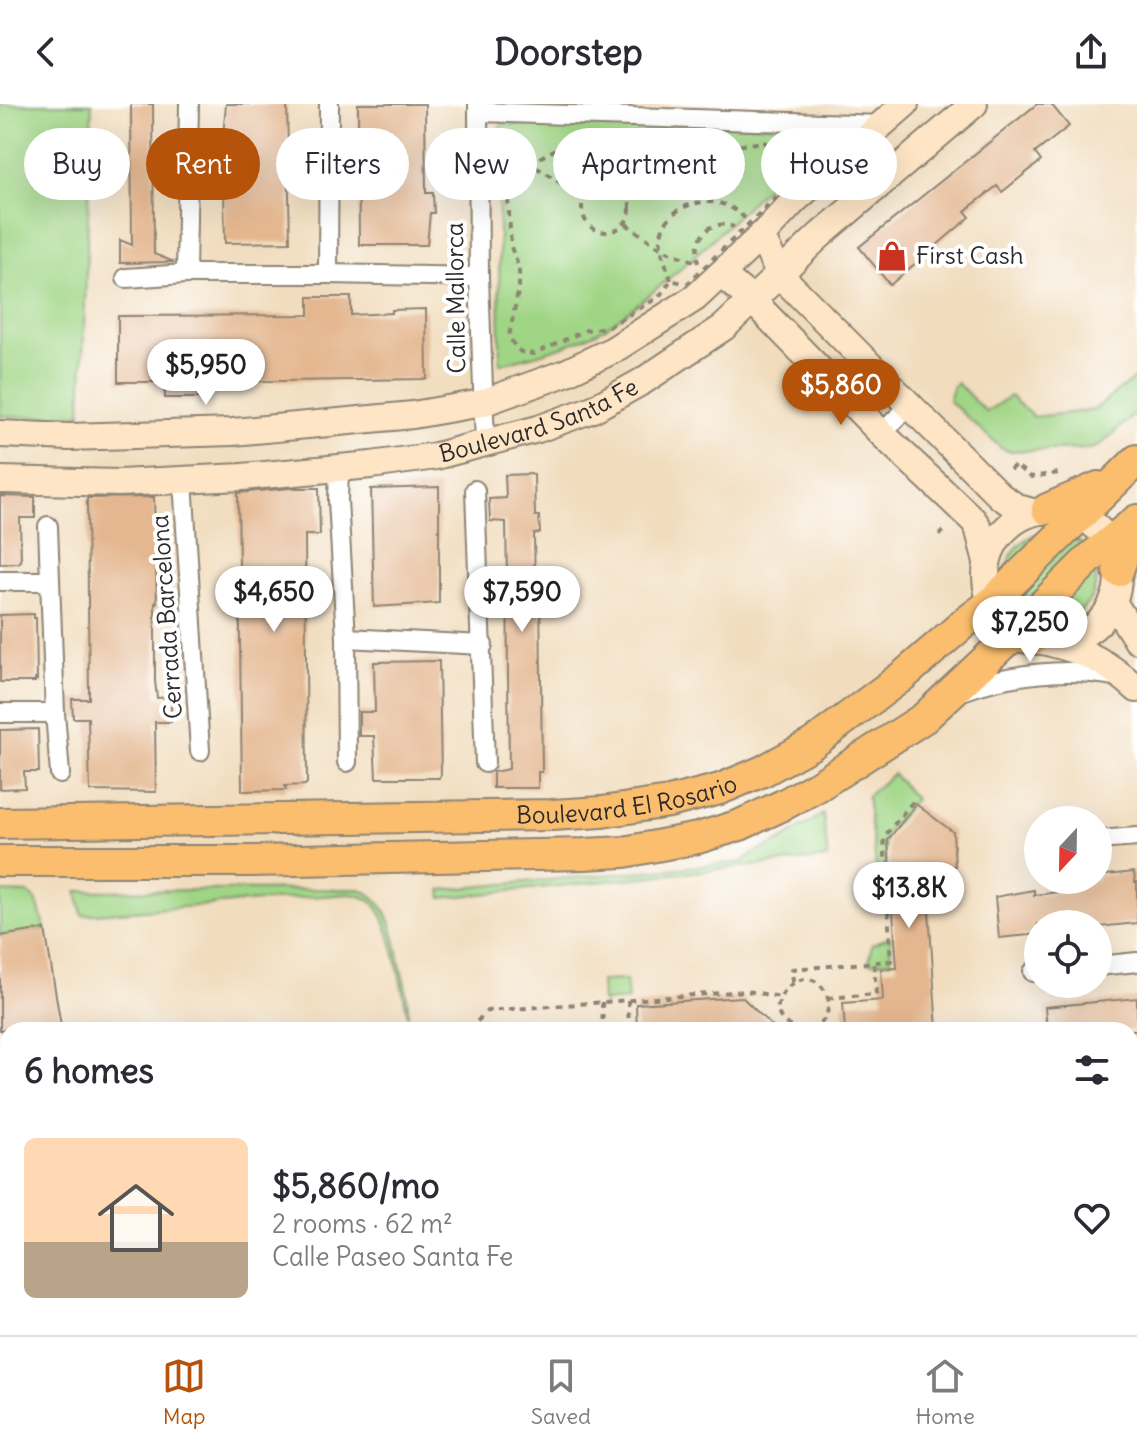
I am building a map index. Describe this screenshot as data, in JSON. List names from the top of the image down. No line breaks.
{"streets":{"main road":["Boulevard El Rosario"],"street":["Calle Mallorca","Boulevard Santa Fe","Cerrada Barcelona"]},"crossings":[["Calle Mallorca","Boulevard Santa Fe"],["Boulevard Santa Fe","Cerrada Barcelona"]],"places":{"shop":["First Cash"]},"north":"bottom","page":{"header":"Doorstep","chip":["Buy","Rent","Filters","New","Apartment","House"],"price":["$5,950","$5,860","$4,650","$7,590","$7,250","$13.8K"],"heading":"6 homes","list":[{"name":"$5,860/mo","note":"2 rooms · 62 m² · Calle Paseo Santa Fe"}],"tabs":["Map","Saved","Home"]}}
